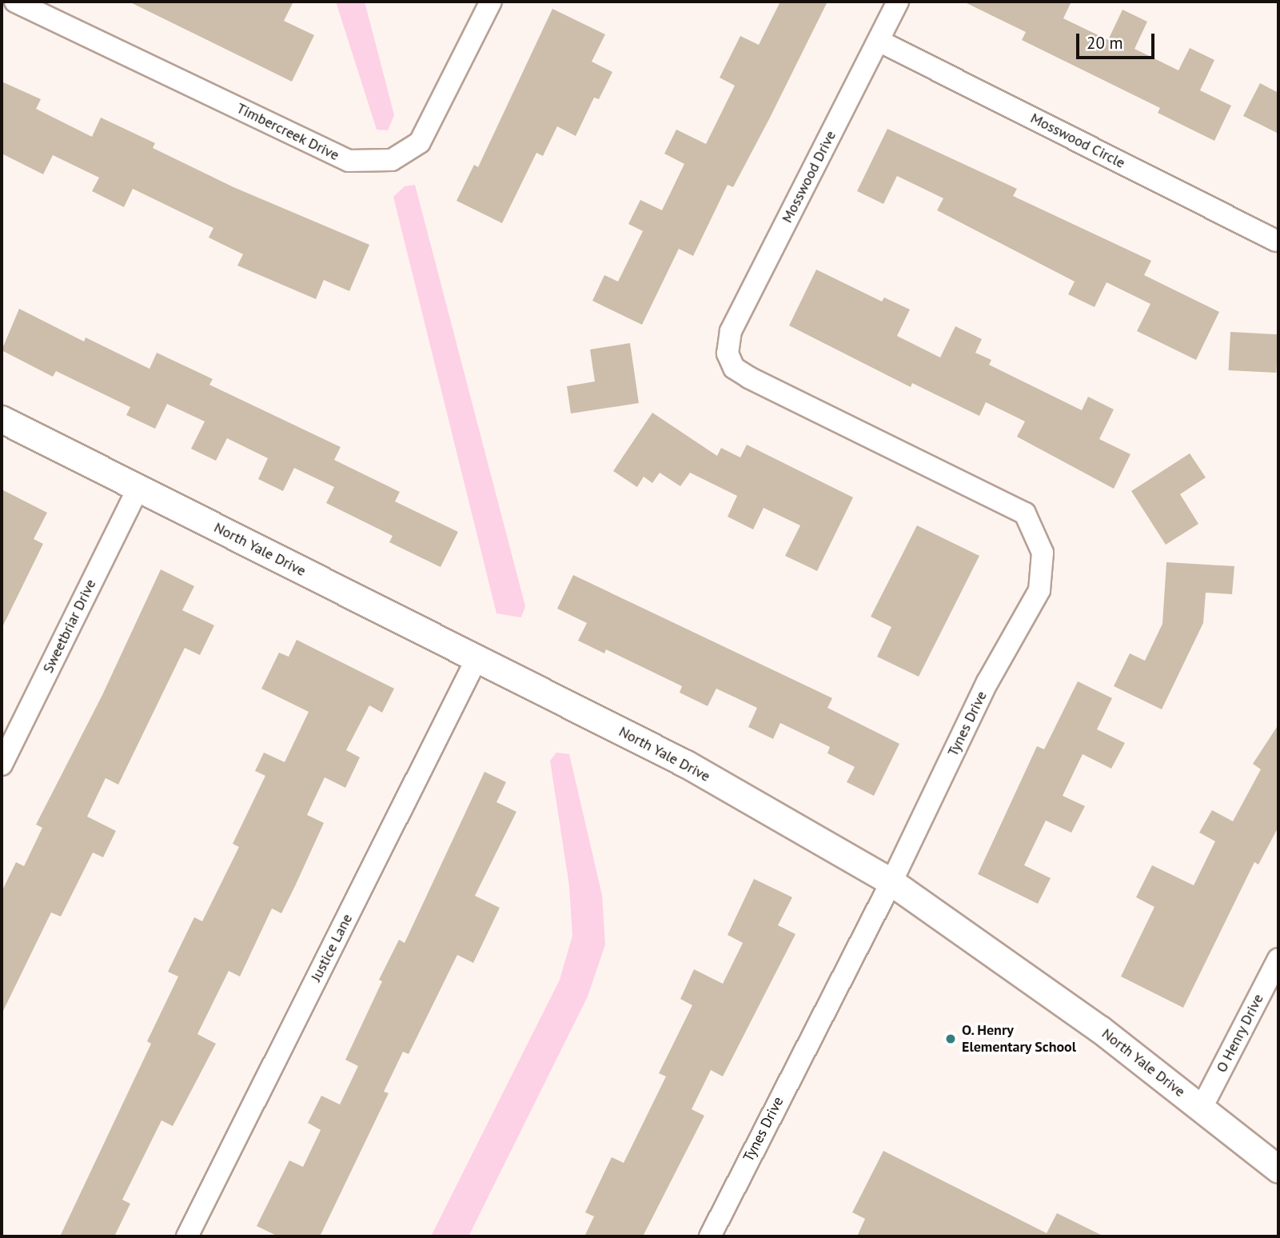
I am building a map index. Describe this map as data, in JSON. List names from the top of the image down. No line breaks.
{"streets":{"street":["Timbercreek Drive","Mosswood Circle","Mosswood Drive","North Yale Drive","Sweetbriar Drive","Tynes Drive","Justice Lane","O Henry Drive"]},"crossings":[["Mosswood Circle","Mosswood Drive"],["Mosswood Drive","Tynes Drive"],["North Yale Drive","Sweetbriar Drive"],["North Yale Drive","Tynes Drive"],["North Yale Drive","Justice Lane"],["North Yale Drive","O Henry Drive"]],"places":["O. Henry Elementary School"],"scale_bar":"20 m"}
